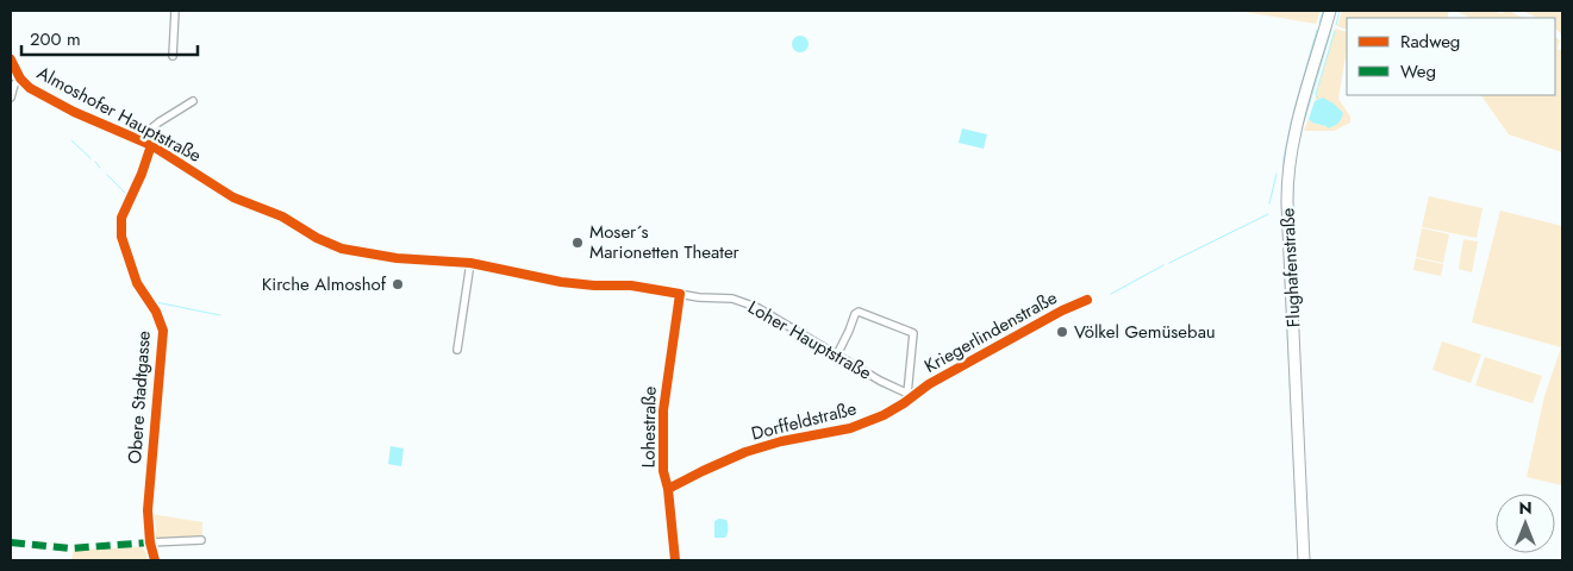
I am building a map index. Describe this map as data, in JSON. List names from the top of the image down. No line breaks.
{"streets":{"main road":["Flughafenstraße"],"street":["Almoshofer Hauptstraße","Kriegerlindenstraße","Loher Hauptstraße","Obere Stadtgasse","Dorffeldstraße","Lohestraße"]},"crossings":[["Almoshofer Hauptstraße","Loher Hauptstraße"],["Almoshofer Hauptstraße","Obere Stadtgasse"],["Kriegerlindenstraße","Loher Hauptstraße"],["Kriegerlindenstraße","Dorffeldstraße"],["Loher Hauptstraße","Dorffeldstraße"],["Loher Hauptstraße","Lohestraße"],["Dorffeldstraße","Lohestraße"]],"places":["Moser´s Marionetten Theater","Kirche Almoshof","Völkel Gemüsebau"],"legend":["Radweg","Weg"],"scale_bar":"200 m","north":"top"}
